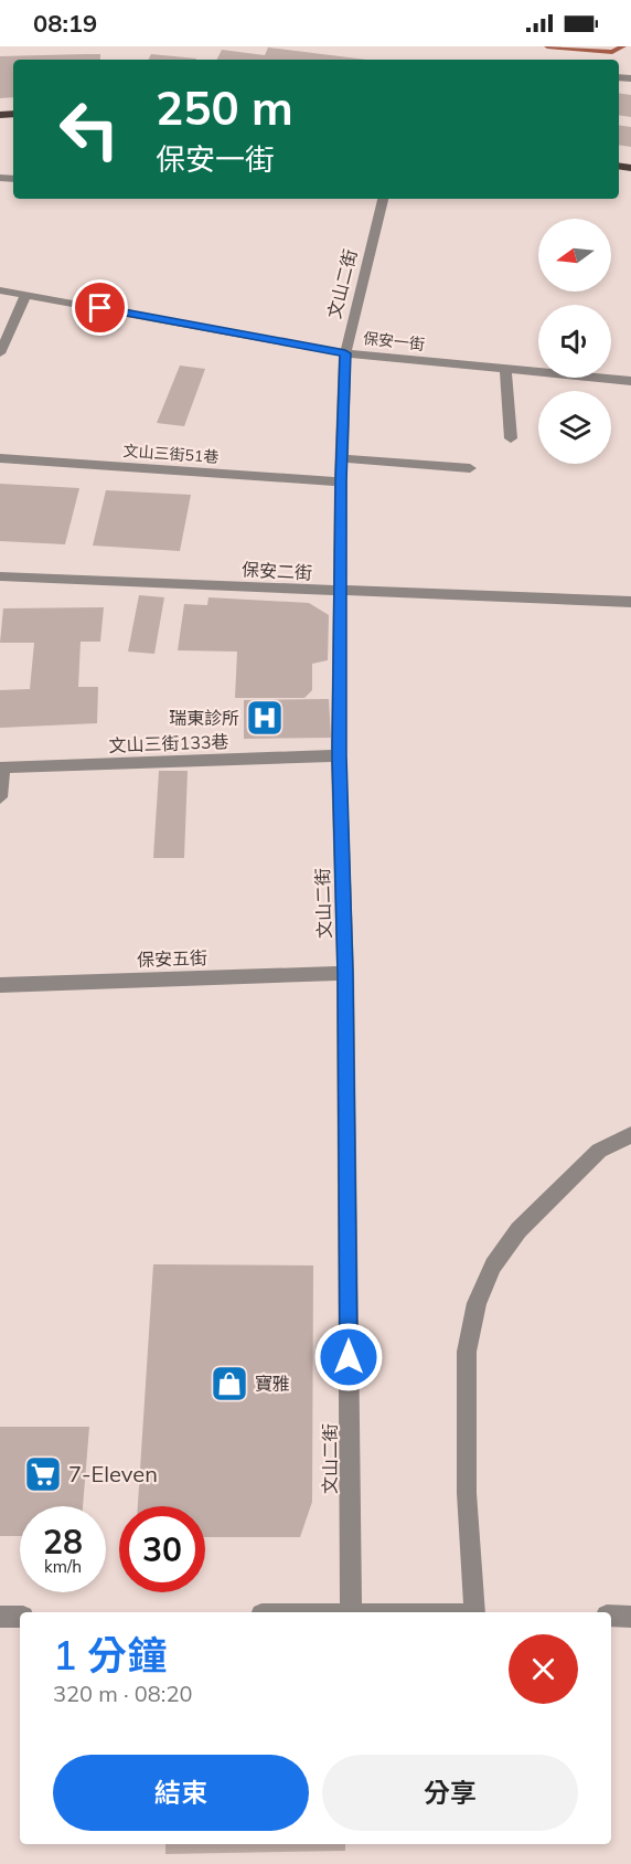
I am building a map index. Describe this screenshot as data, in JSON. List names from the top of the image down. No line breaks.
{"streets":{"street":["文山二街","保安一街","文山三街51巷","保安二街","文山三街133巷","保安五街"]},"crossings":[["文山二街","保安一街"],["文山二街","文山三街51巷"],["文山二街","保安二街"],["文山二街","文山三街133巷"],["文山二街","保安五街"]],"places":{"hospital":["瑞東診所"],"shop":["寶雅"],"supermarket":["7-Eleven"]},"north":"left","page":{"status":"08:19","turn":["250 m","保安一街"],"speed":"28 km/h","limit":"30","heading":["1 分鐘","320 m · 08:20"],"buttons":["結束","分享"]}}
